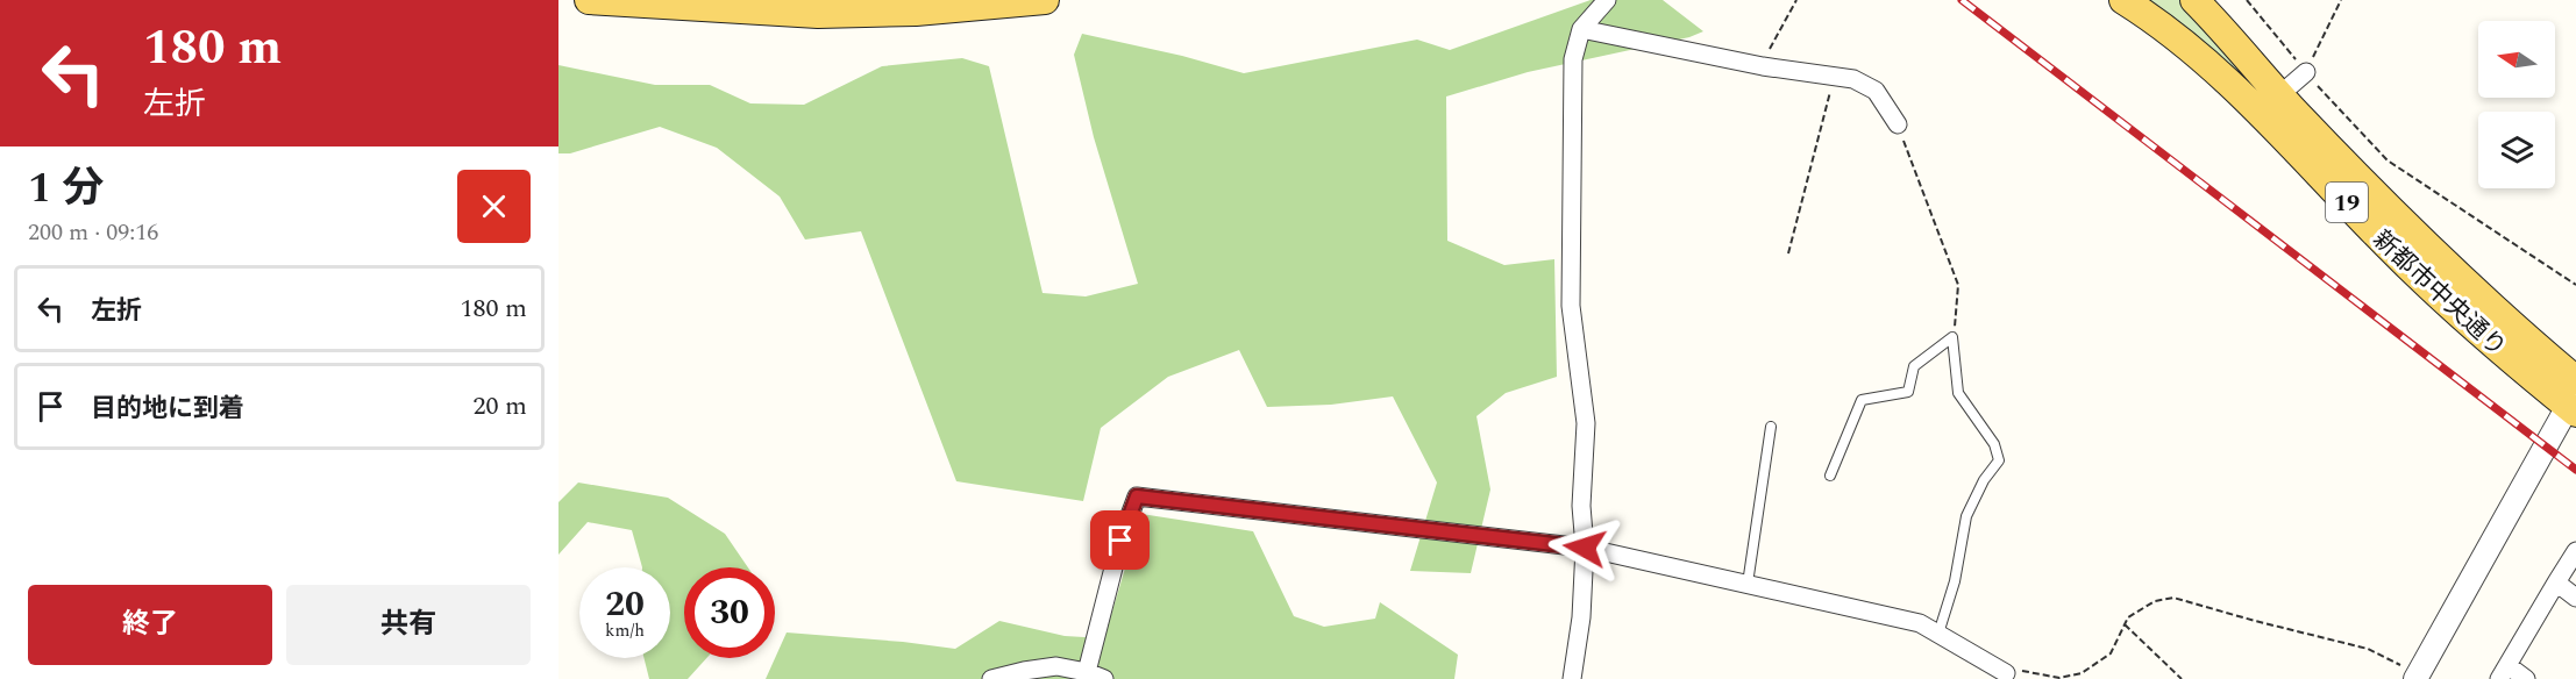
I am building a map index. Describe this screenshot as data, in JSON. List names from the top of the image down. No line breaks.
{"streets":{"main road":["19","新都市中央通り"]},"north":"left","page":{"turn":["180 m","左折"],"heading":["1 分","200 m · 09:16"],"list":[{"name":"左折","value":"180 m"},{"name":"目的地に到着","value":"20 m"}],"speed":"20 km/h","limit":"30","buttons":["終了","共有"]}}
